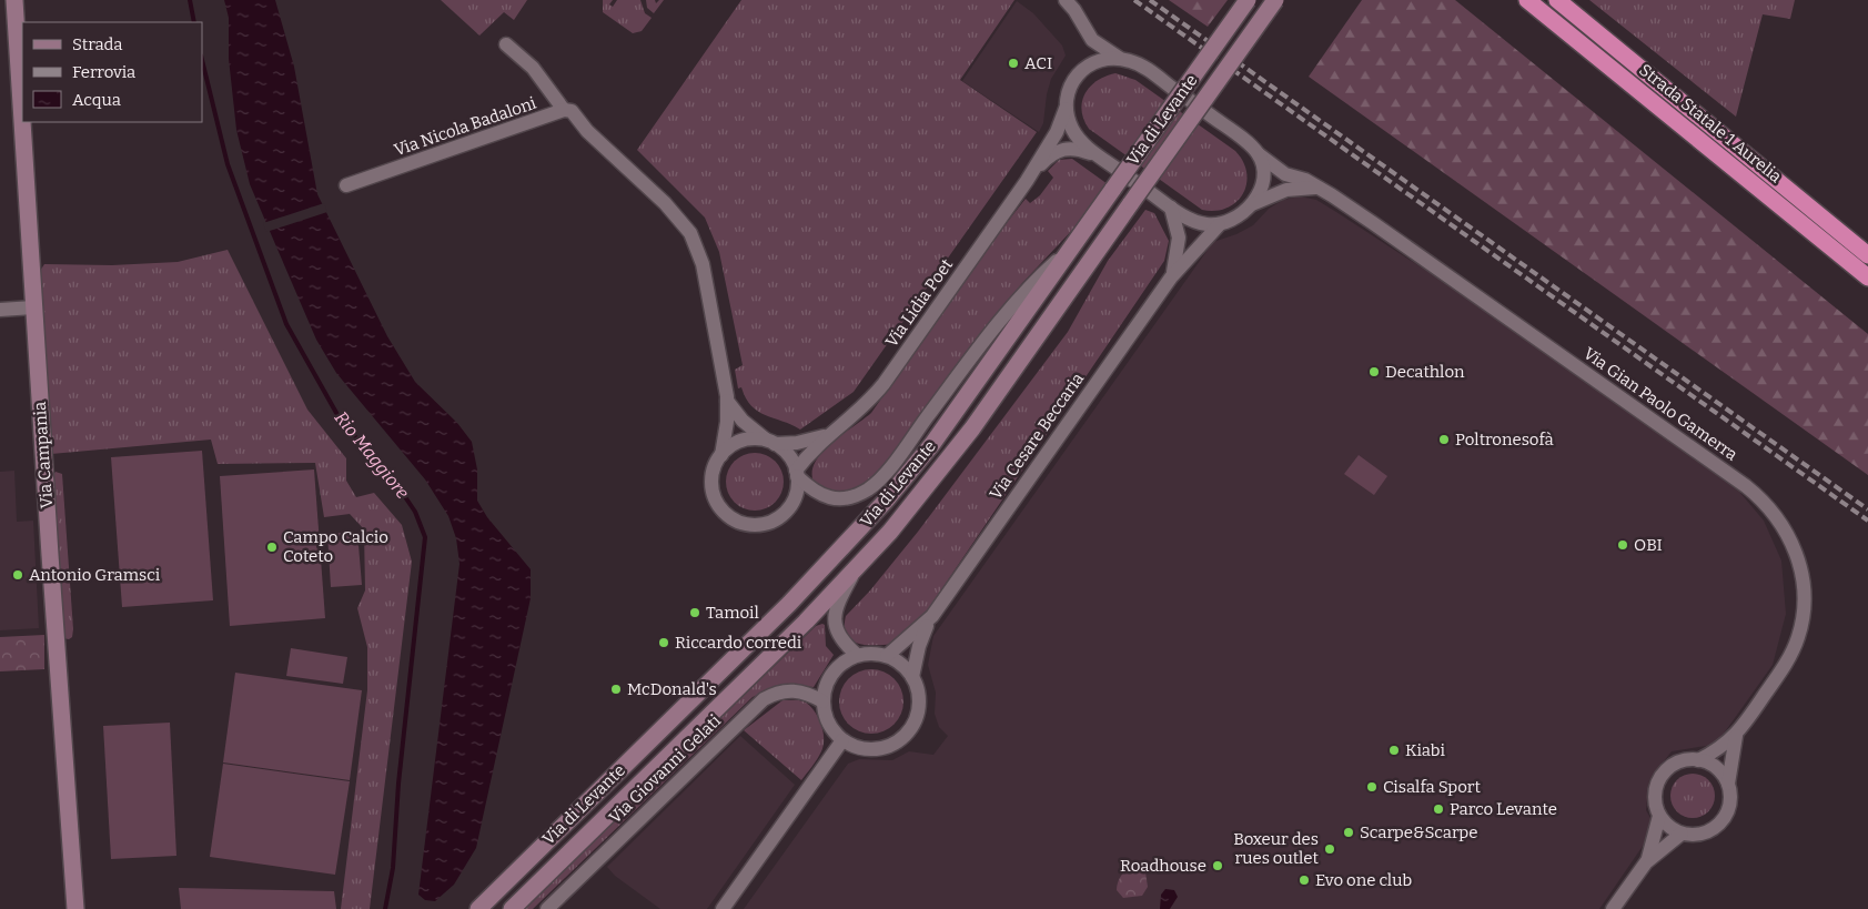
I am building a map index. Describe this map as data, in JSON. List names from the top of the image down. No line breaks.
{"streets":{"highway":["Strada Statale 1 Aurelia"],"main road":["Via di Levante","Via Campania"],"street":["Via Nicola Badaloni","Via Lidia Poet","Via Gian Paolo Gamerra","Via Cesare Beccaria","Via Giovanni Gelati"]},"crossings":[["Via Cesare Beccaria","Via Giovanni Gelati"]],"water":["Rio Maggiore"],"places":["ACI","Decathlon","Poltronesofà","OBI","Campo Calcio Coteto","Antonio Gramsci","Tamoil","Riccardo corredi","McDonald's","Kiabi","Cisalfa Sport","Parco Levante","Scarpe&Scarpe","Boxeur des rues outlet","Roadhouse","Evo one club"],"legend":["Strada","Ferrovia","Acqua"]}
